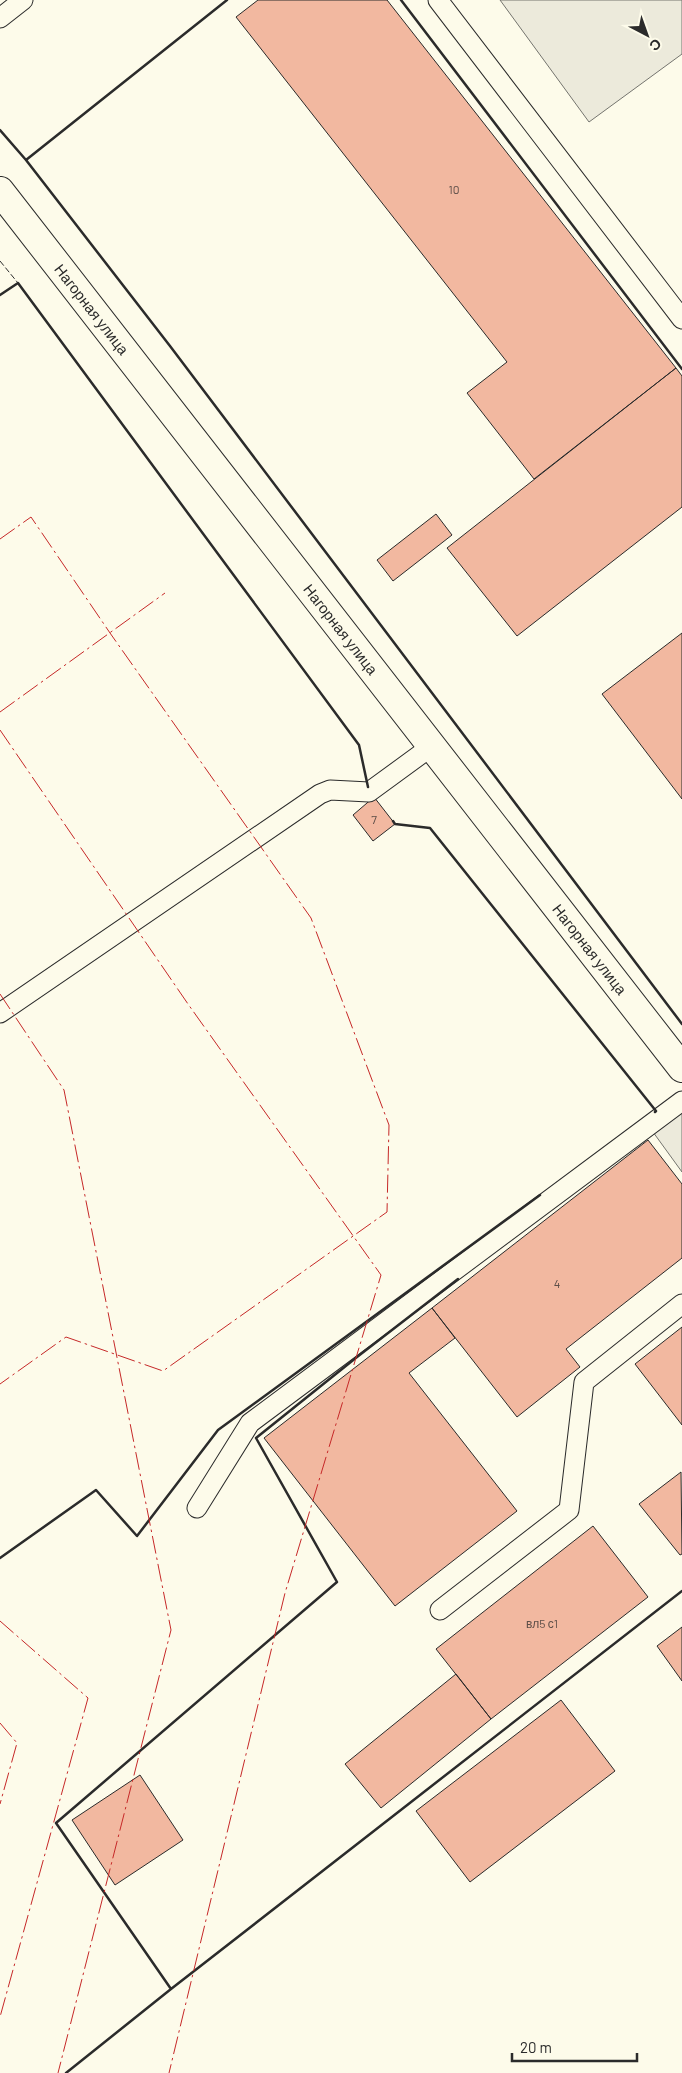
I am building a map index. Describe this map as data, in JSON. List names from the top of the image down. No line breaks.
{"streets":{"street":["Нагорная улица"]},"house_numbers":["10","7","4","вл5 с1"],"scale_bar":"20 m","north":"bottom right"}
